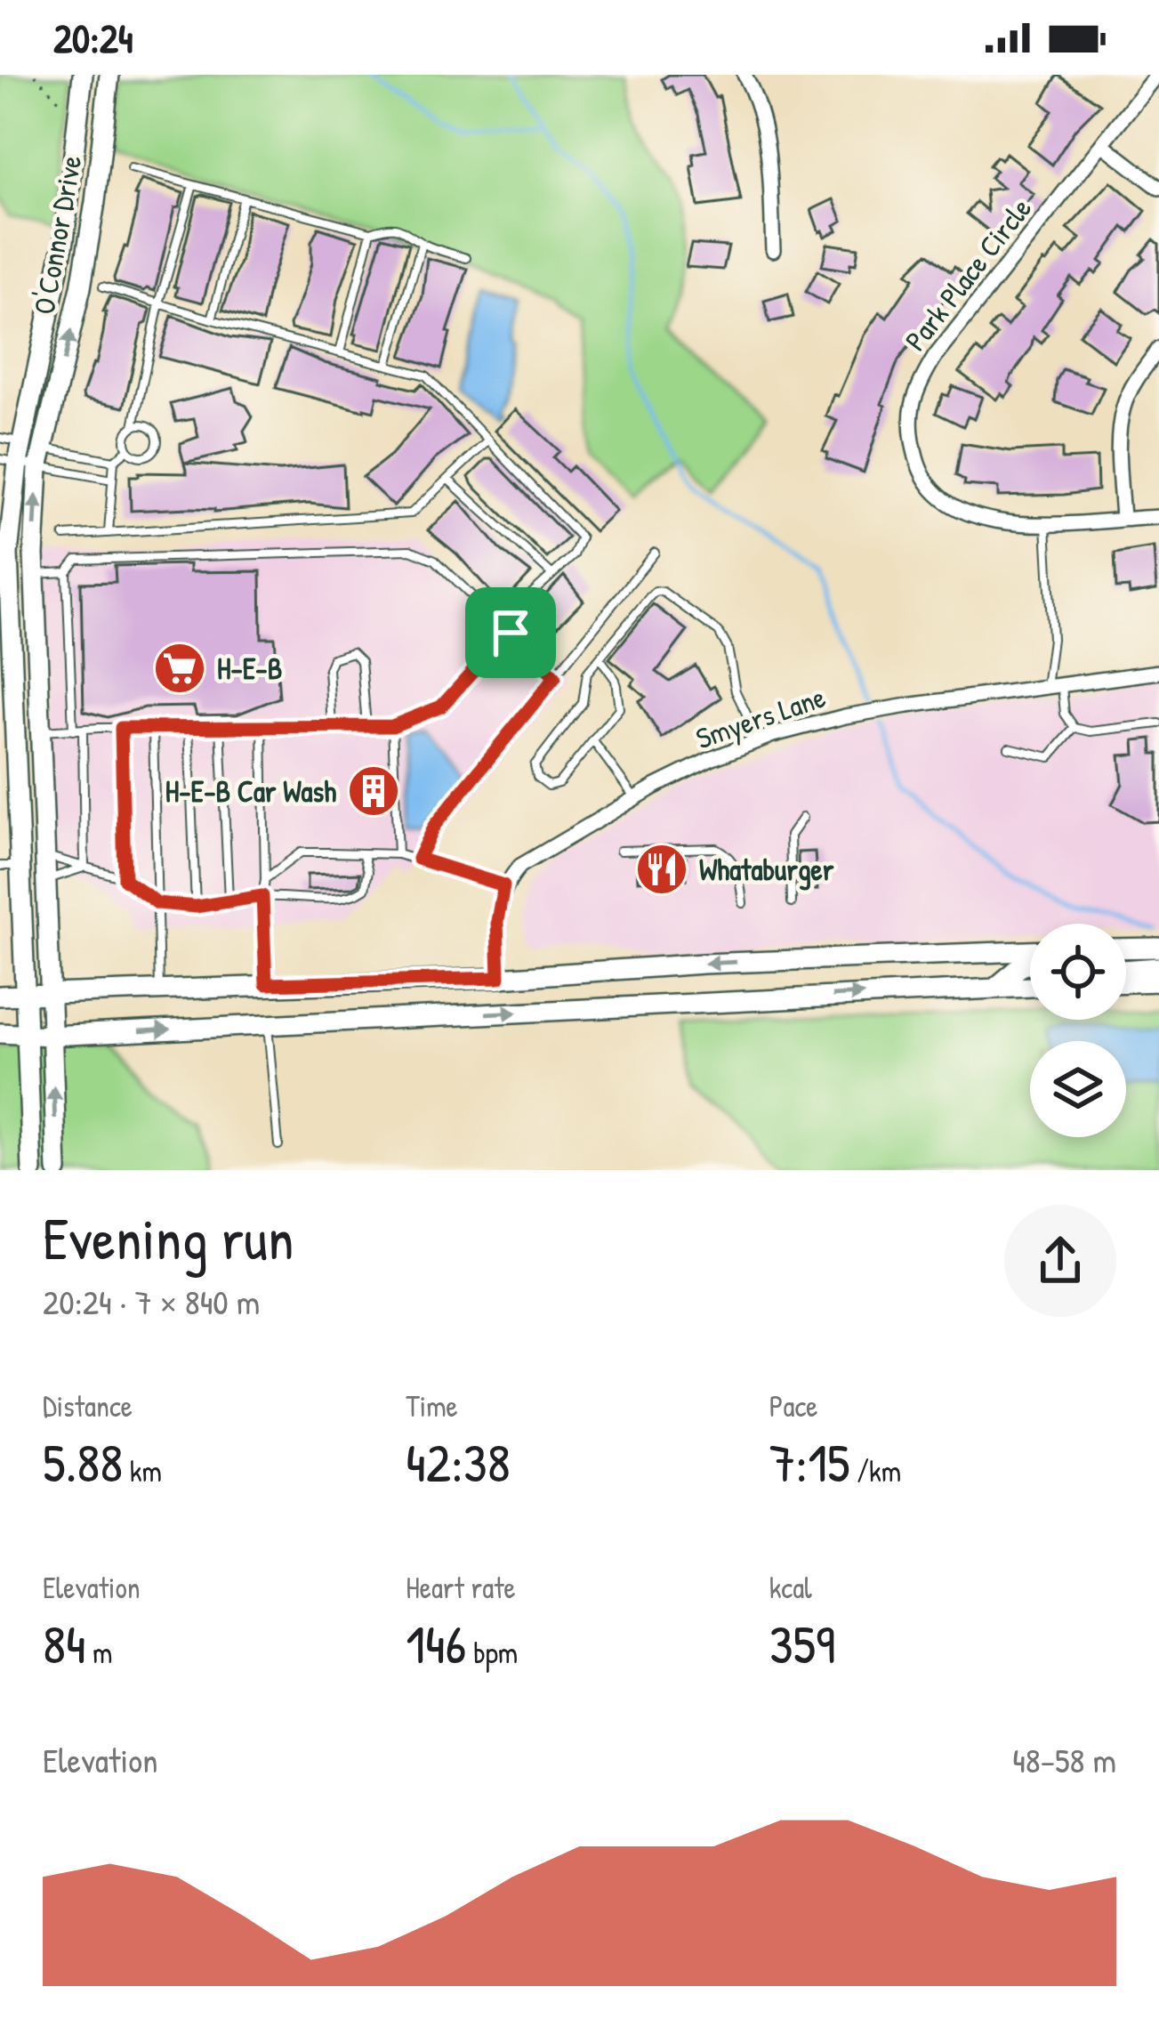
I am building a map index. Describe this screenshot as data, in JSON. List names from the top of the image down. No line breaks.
{"streets":{"main road":["O'Connor Drive"],"street":["Park Place Circle","Smyers Lane"]},"places":{"supermarket":["H-E-B"],"building":["H-E-B Car Wash"],"restaurant":["Whataburger"]},"page":{"status":"20:24","heading":["Evening run","20:24 · 7 × 840 m"],"stats":[["Distance","5.88 km"],["Time","42:38"],["Pace","7:15 /km"],["Elevation","84 m"],["Heart rate","146 bpm"],["kcal","359"]],"chart":["Elevation","48–58 m"]}}
